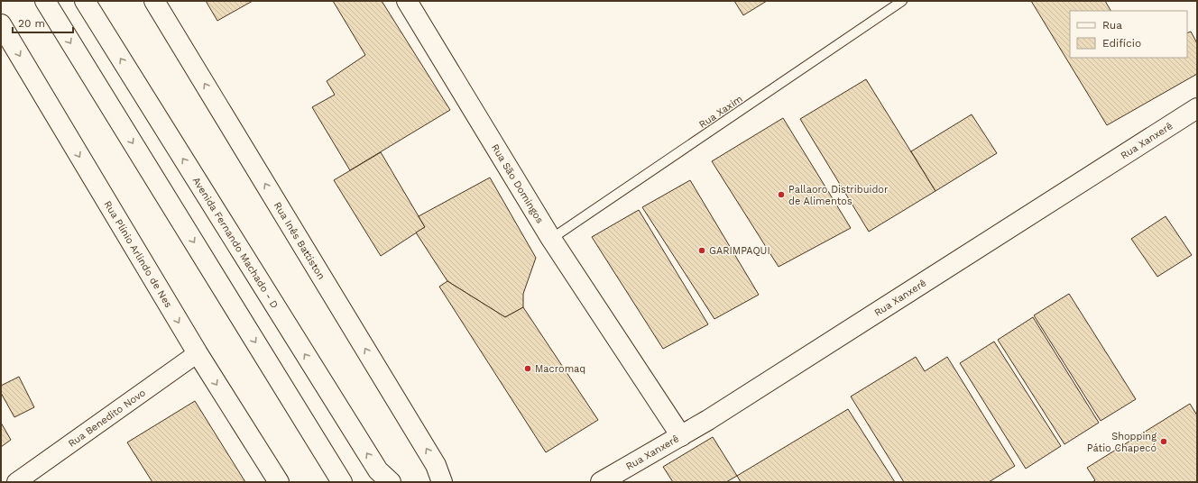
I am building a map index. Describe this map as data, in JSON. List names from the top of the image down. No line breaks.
{"streets":{"main road":["Rua Xanxerê","Rua São Domingos","Rua Inês Battiston","Avenida Fernando Machado - D","Rua Plínio Arlindo de Nes"],"street":["Rua Benedito Novo"],"lane":["Rua Xaxim"]},"crossings":[["Rua Xaxim","Rua São Domingos"],["Rua Xanxerê","Rua São Domingos"],["Rua Plínio Arlindo de Nes","Rua Benedito Novo"]],"places":["Pallaoro Distribuidor de Alimentos","GARIMPAQUI","Macromaq","Shopping Pátio Chapecó"],"legend":["Rua","Edifício"],"scale_bar":"20 m"}
